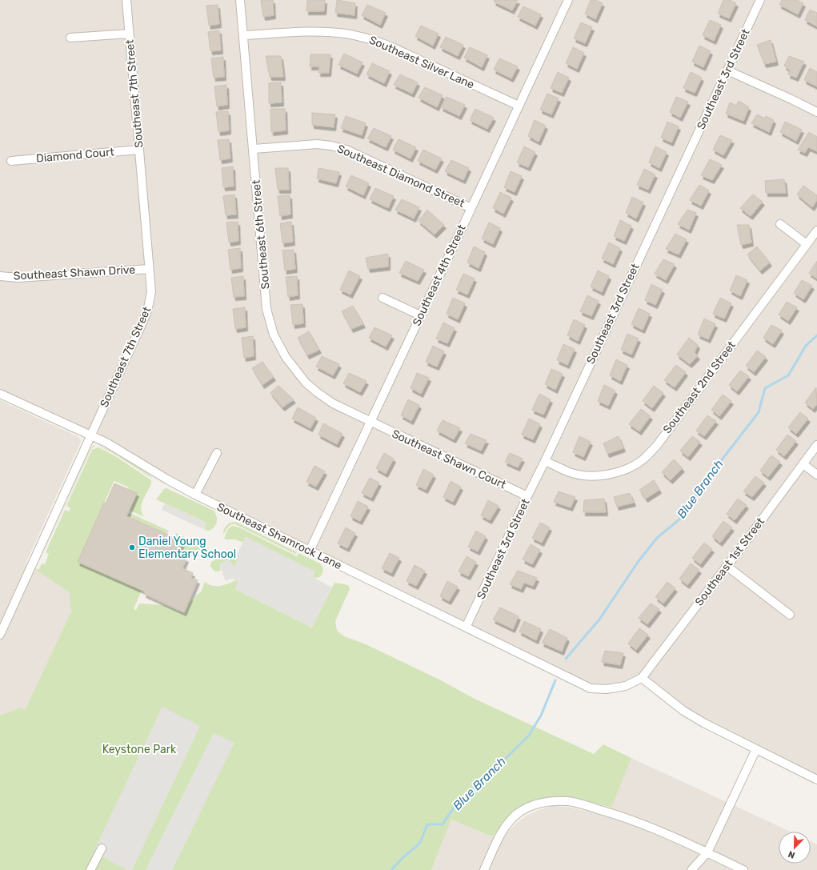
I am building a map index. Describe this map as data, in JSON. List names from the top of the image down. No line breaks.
{"streets":{"street":["Southeast Silver Lane","Southeast 3rd Street","Southeast 7th Street","Diamond Court","Southeast Diamond Street","Southeast 6th Street","Southeast Shawn Drive","Southeast 4th Street","Southeast 2nd Street","Southeast Shawn Court","Southeast Shamrock Lane","Southeast 1st Street"]},"crossings":[["Southeast Silver Lane","Southeast 6th Street"],["Southeast Silver Lane","Southeast 4th Street"],["Southeast 3rd Street","Southeast 2nd Street"],["Southeast 3rd Street","Southeast Shawn Court"],["Southeast 3rd Street","Southeast Shamrock Lane"],["Southeast 7th Street","Diamond Court"],["Southeast 7th Street","Southeast Shawn Drive"],["Southeast 7th Street","Southeast Shamrock Lane"],["Southeast Diamond Street","Southeast 6th Street"],["Southeast Diamond Street","Southeast 4th Street"],["Southeast 6th Street","Southeast 4th Street"],["Southeast 6th Street","Southeast Shawn Court"],["Southeast 4th Street","Southeast Shawn Court"],["Southeast 4th Street","Southeast Shamrock Lane"],["Southeast Shamrock Lane","Southeast 1st Street"]],"water":["Blue Branch"],"parks":["Keystone Park"],"places":["Daniel Young Elementary School"],"north":"bottom left"}
